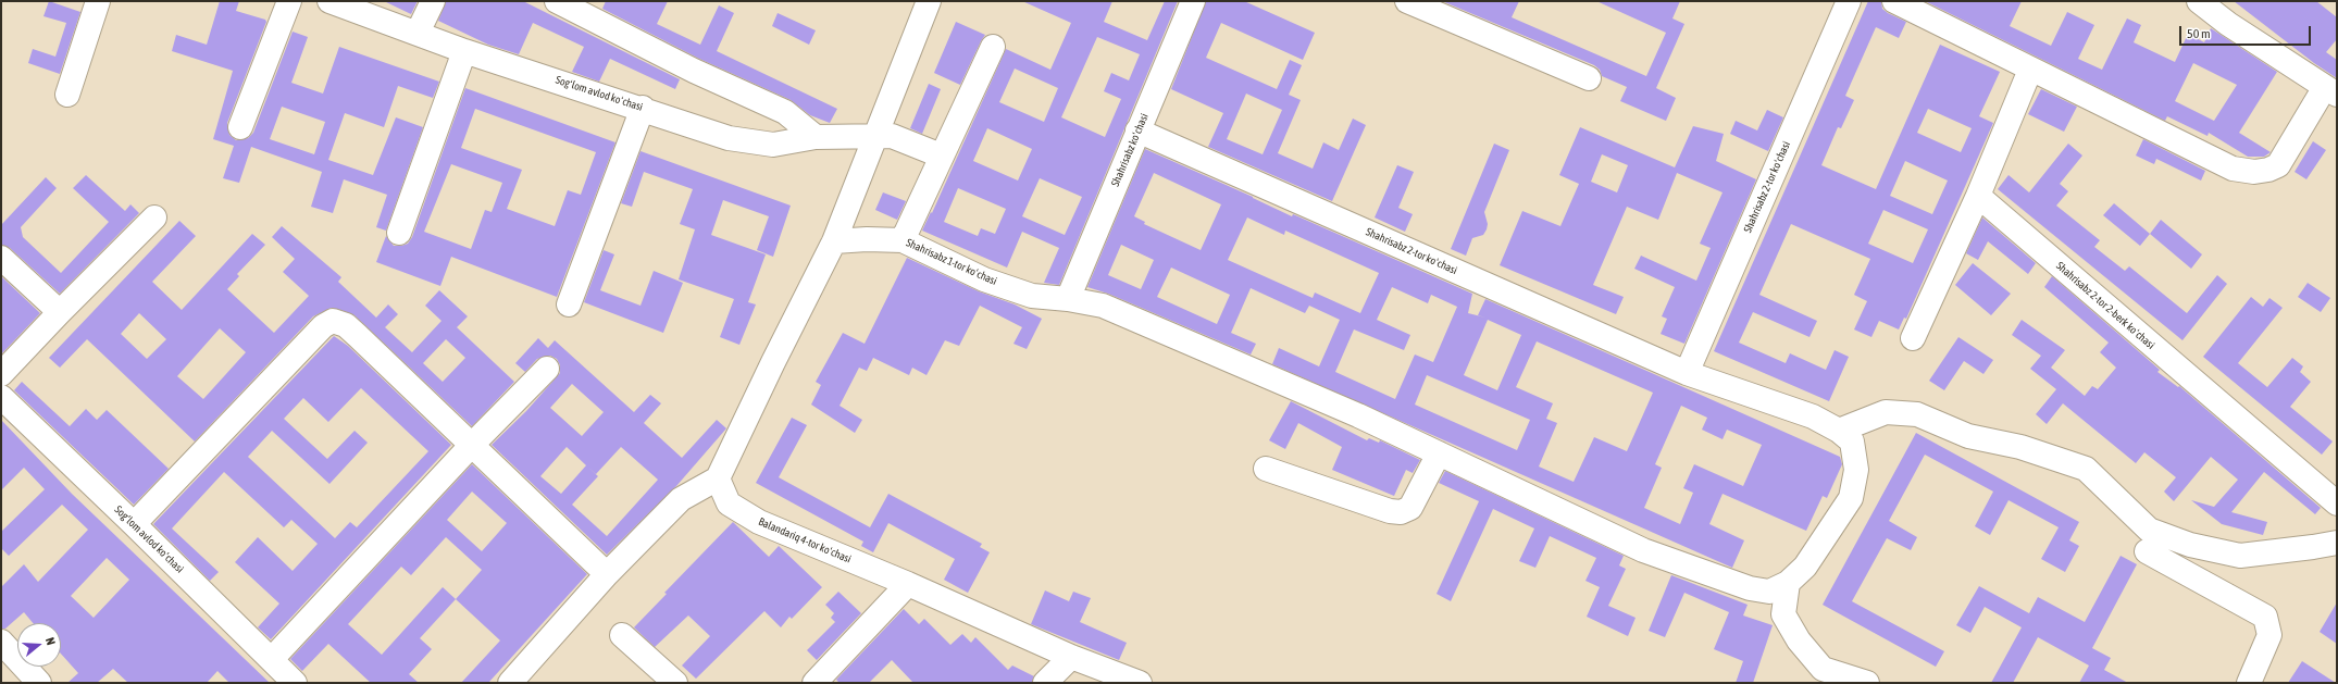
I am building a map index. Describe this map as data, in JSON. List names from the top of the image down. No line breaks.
{"streets":{"street":["Sogʻlom avlod koʻchasi","Shahrisabz koʻchasi","Shahrisabz 2-tor koʻchasi","Shahrisabz 1-tor koʻchasi","Shahrisabz 2-tor 2-berk koʻchasi","Balandariq 4-tor koʻchasi"]},"crossings":[["Shahrisabz koʻchasi","Shahrisabz 2-tor koʻchasi"],["Shahrisabz koʻchasi","Shahrisabz 1-tor koʻchasi"],["Shahrisabz 2-tor koʻchasi","Shahrisabz 1-tor koʻchasi"]],"scale_bar":"50 m","north":"right"}
